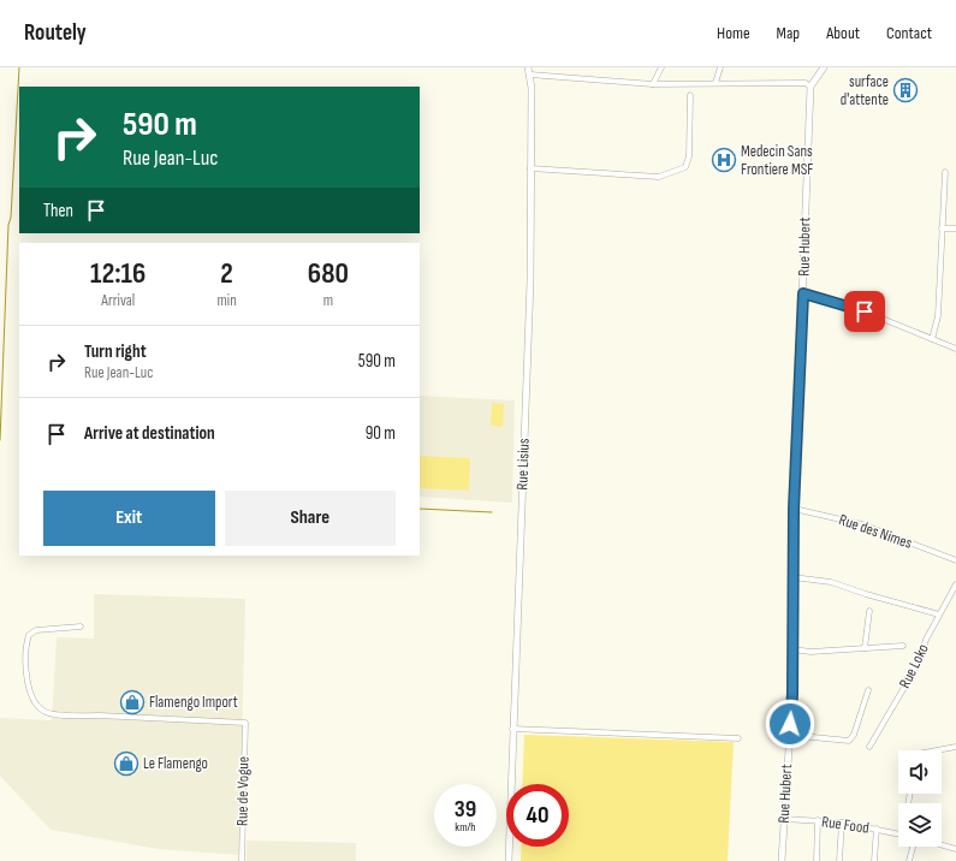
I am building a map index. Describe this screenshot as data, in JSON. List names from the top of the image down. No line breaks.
{"streets":{"street":["Rue Hubert","Rue Lisius","Rue des Nimes","Rue Loko","Rue de Vogue","Rue Food"]},"crossings":[["Rue Hubert","Rue des Nimes"],["Rue Hubert","Rue Food"]],"places":{"building":["surface d'attente"],"hospital":["Medecin Sans Frontiere MSF"],"shop":["Flamengo Import","Le Flamengo"]},"page":{"header":"Routely","nav":["Home","Map","About","Contact"],"turn":["590 m","Rue Jean-Luc"],"then":"Then","eta":["12:16","Arrival","2","min","680","m"],"list":[{"name":"Turn right","note":"Rue Jean-Luc","value":"590 m"},{"name":"Arrive at destination","value":"90 m"}],"buttons":["Exit","Share"],"speed":"39 km/h","limit":"40"}}
